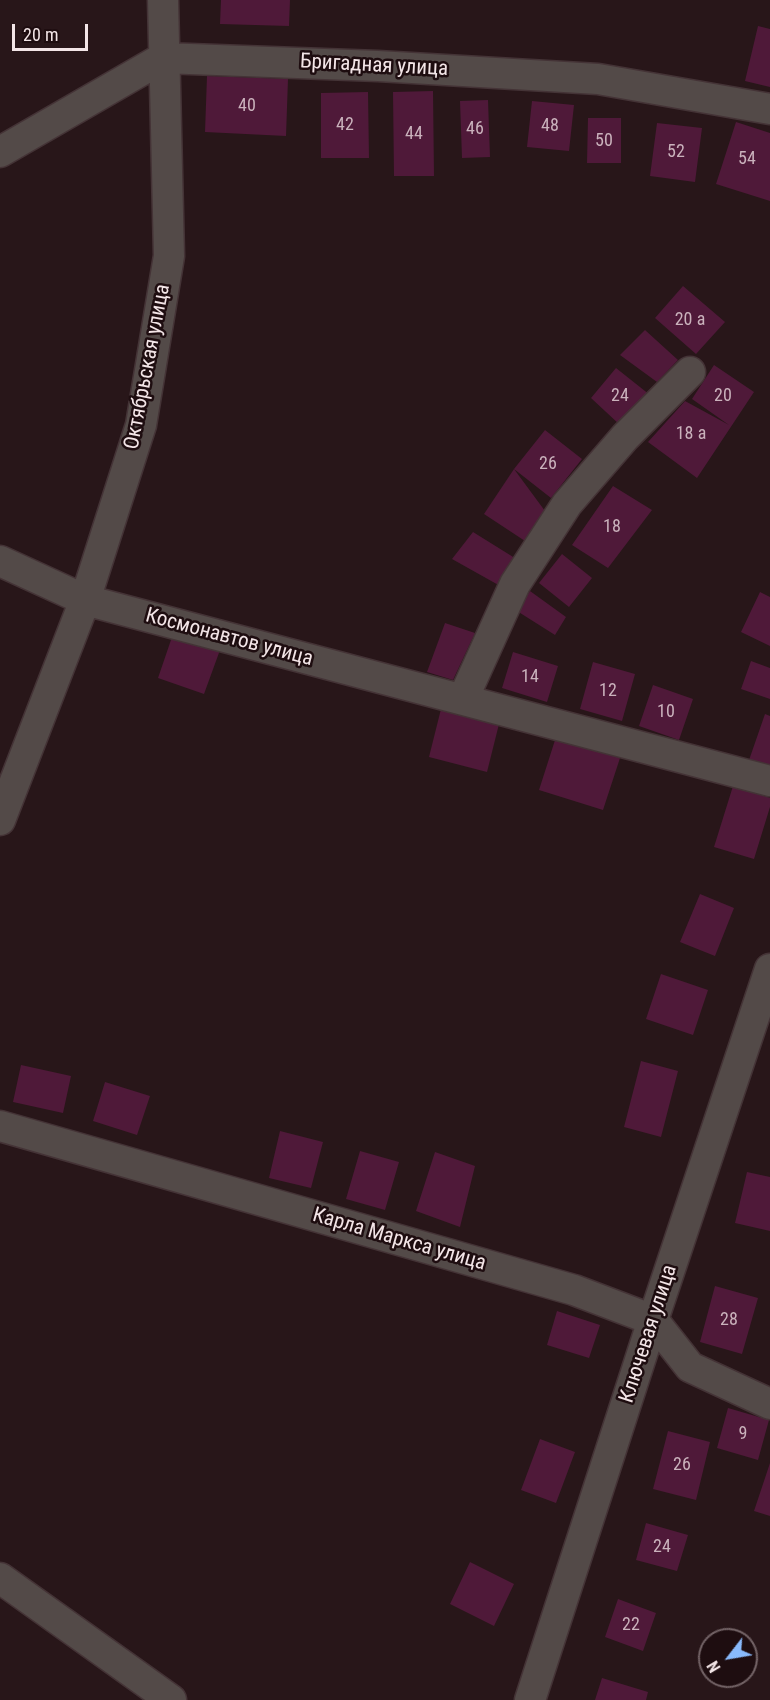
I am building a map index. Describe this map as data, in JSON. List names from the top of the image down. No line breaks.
{"streets":{"street":["Бригадная улица","Октябрьская улица","Космонавтов улица","Карла Маркса улица","Ключевая улица"]},"crossings":[["Бригадная улица","Октябрьская улица"],["Октябрьская улица","Космонавтов улица"],["Карла Маркса улица","Ключевая улица"]],"house_numbers":["40","42","48","46","44","50","52","54","20 а","24","20","18 а","26","18","14","12","10","28","9","26","24","22"],"scale_bar":"20 m","north":"bottom left"}
